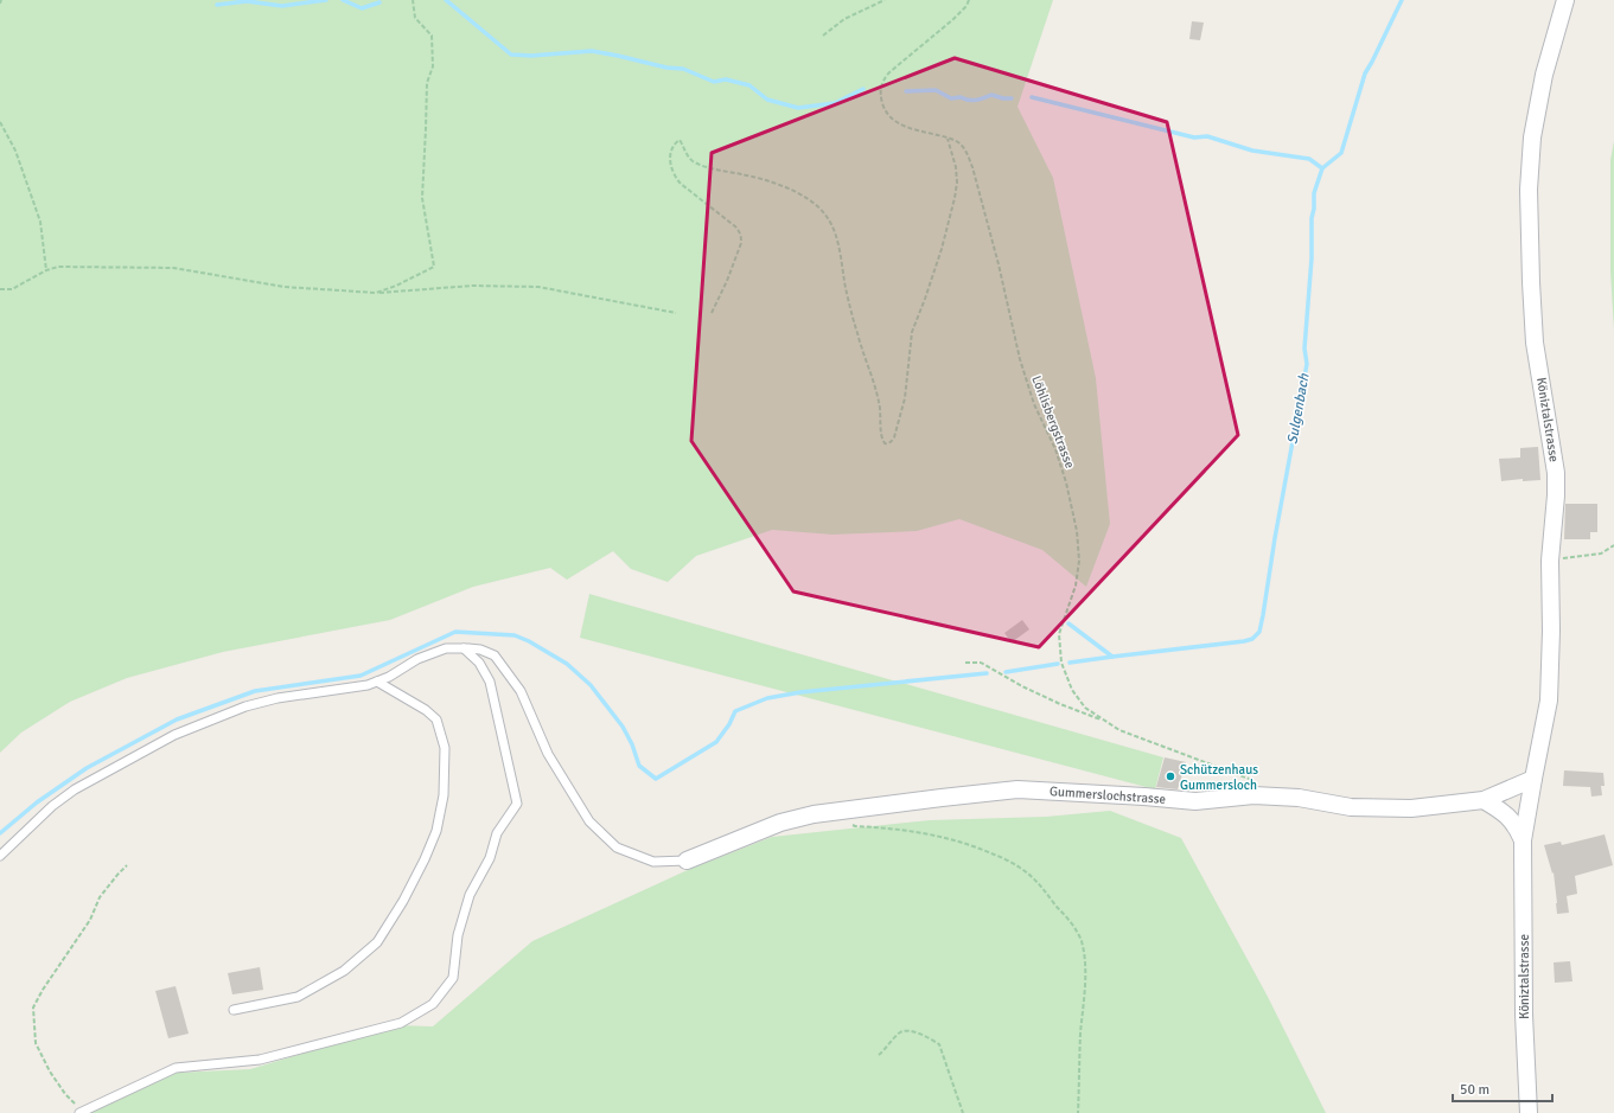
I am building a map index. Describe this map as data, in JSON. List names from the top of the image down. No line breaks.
{"streets":{"street":["Köniztalstrasse","Gummerslochstrasse"],"path":["Löhlisbergstrasse"]},"crossings":[["Köniztalstrasse","Gummerslochstrasse"]],"water":["Sulgenbach"],"places":["Schützenhaus Gummersloch"],"scale_bar":"50 m"}
